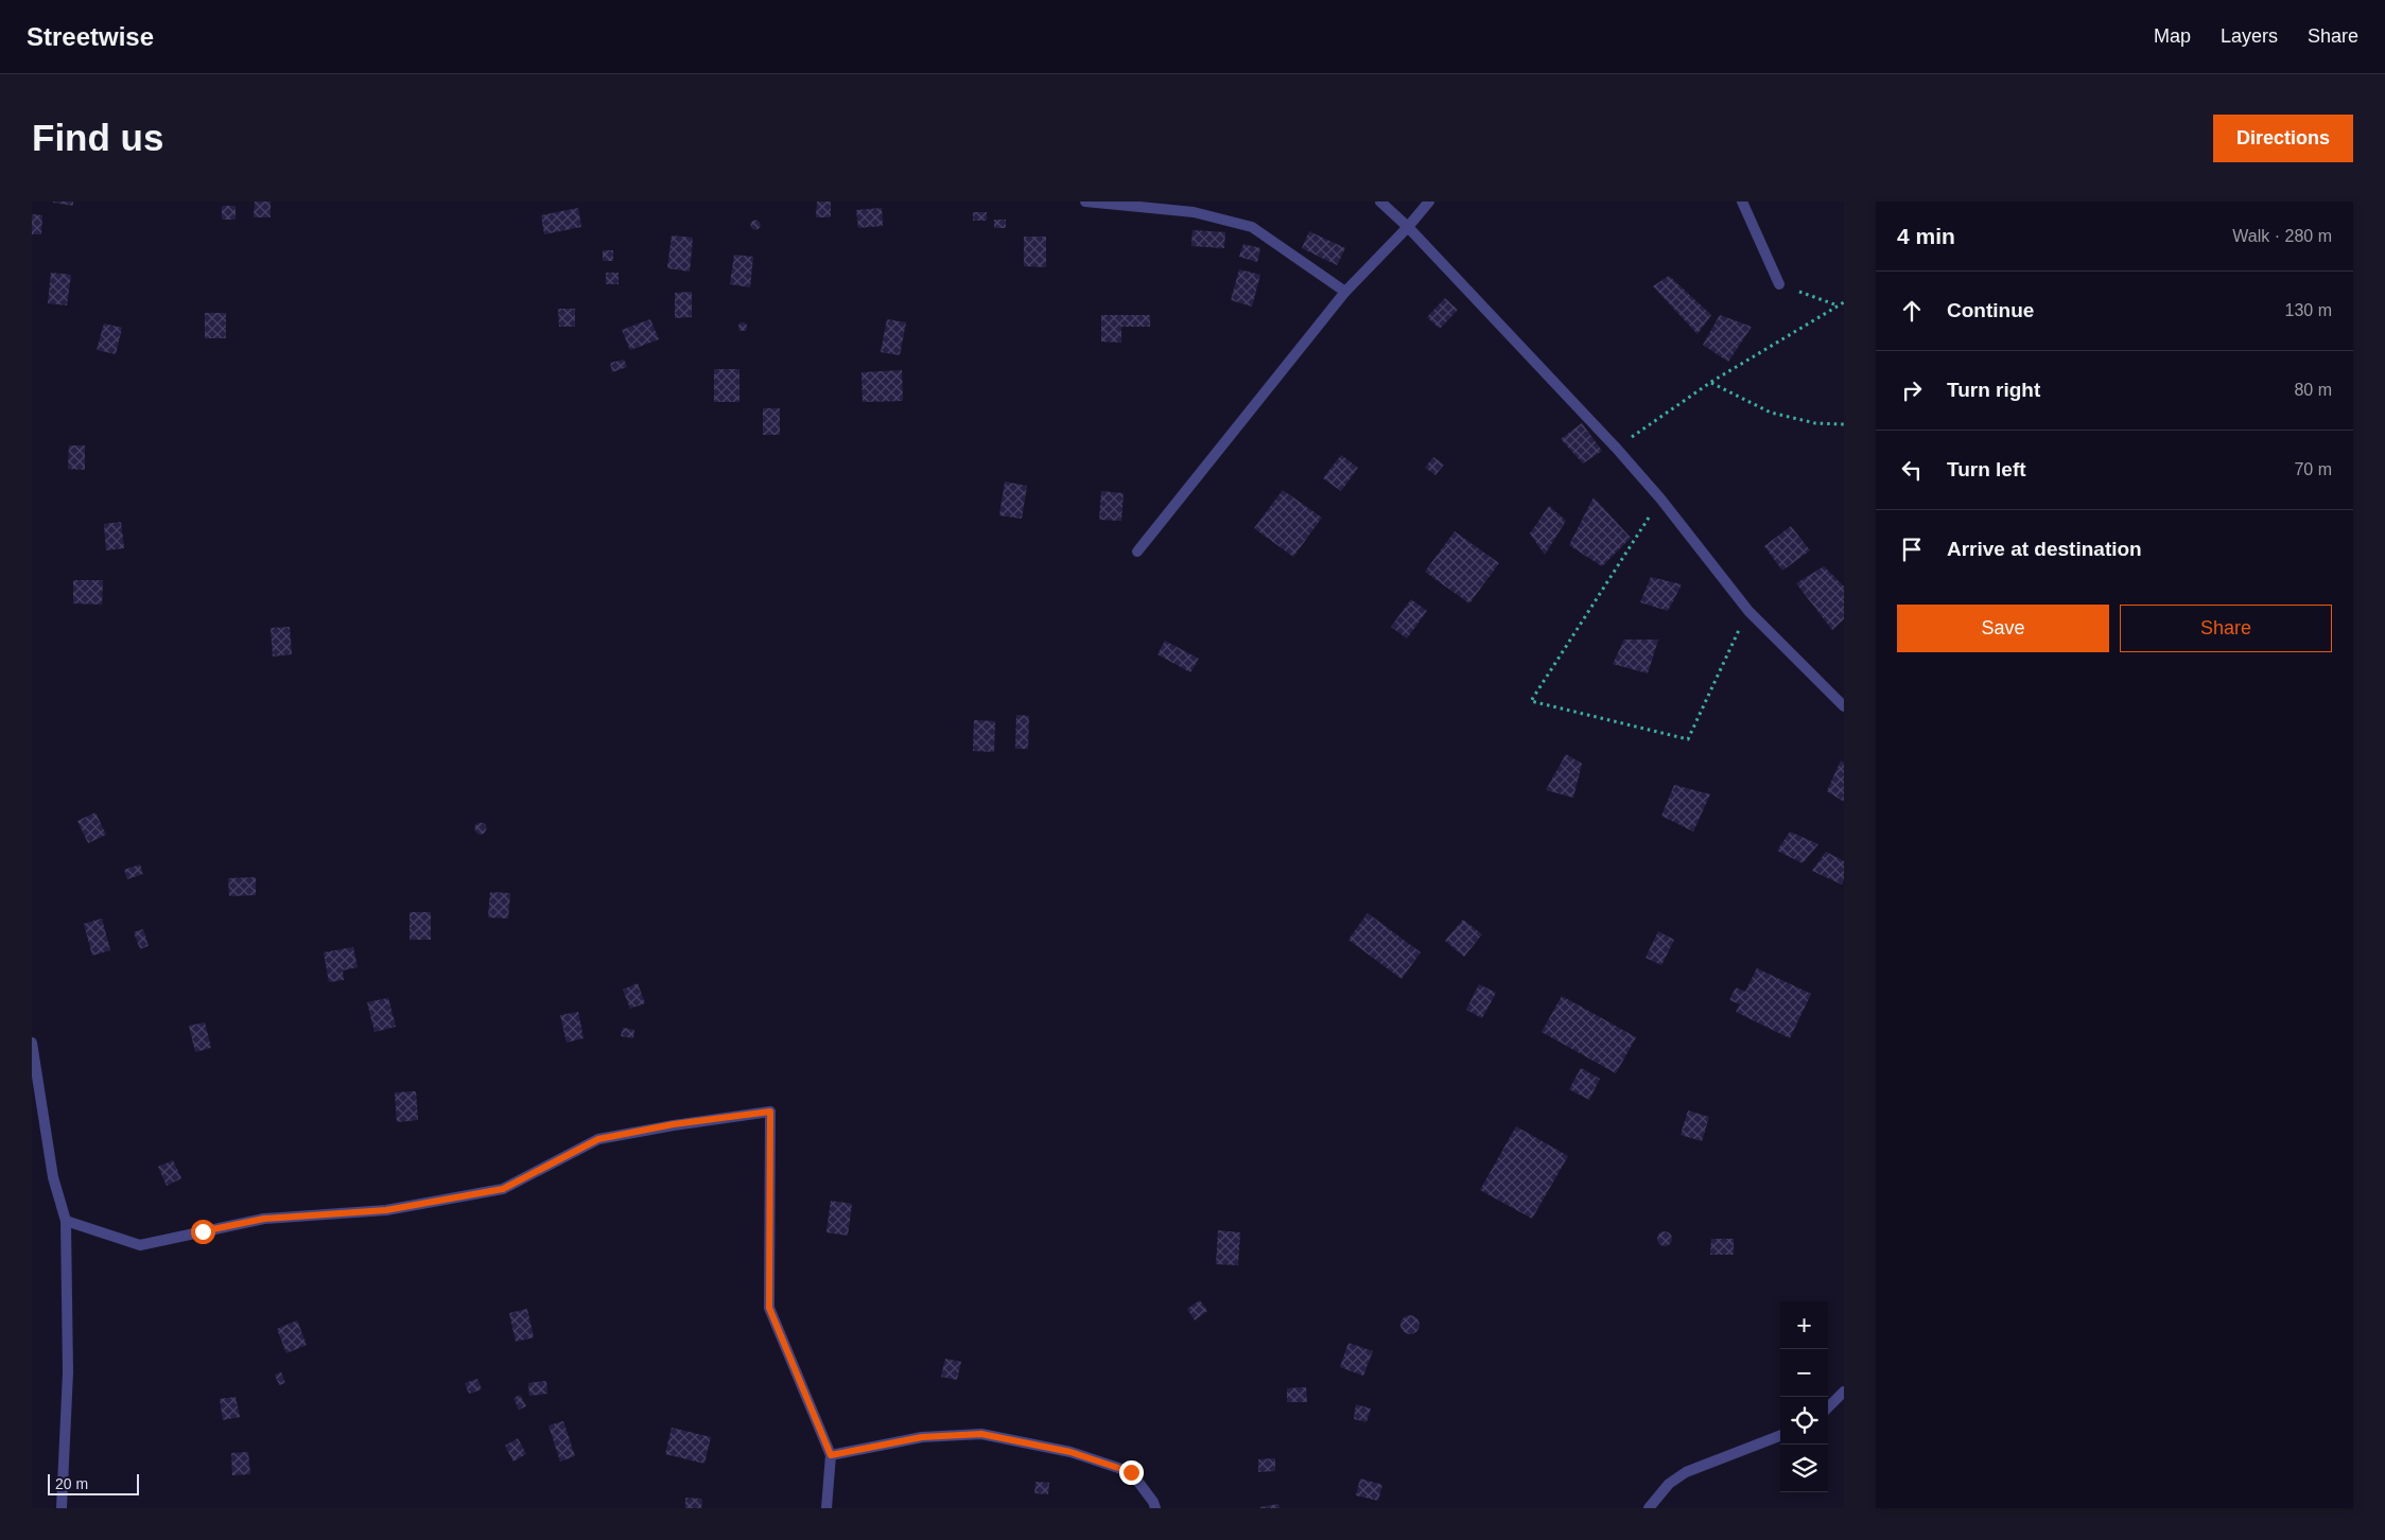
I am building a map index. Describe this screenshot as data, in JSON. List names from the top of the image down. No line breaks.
{"scale_bar":"20 m","page":{"header":"Streetwise","nav":["Map","Layers","Share"],"buttons":["Directions",["Save","Share"]],"title":"Find us","heading":["4 min","Walk · 280 m"],"list":[["Continue","130 m"],["Turn right","80 m"],["Turn left","70 m"],"Arrive at destination"],"map_buttons":["+","−"],"scale":"20 m"}}
